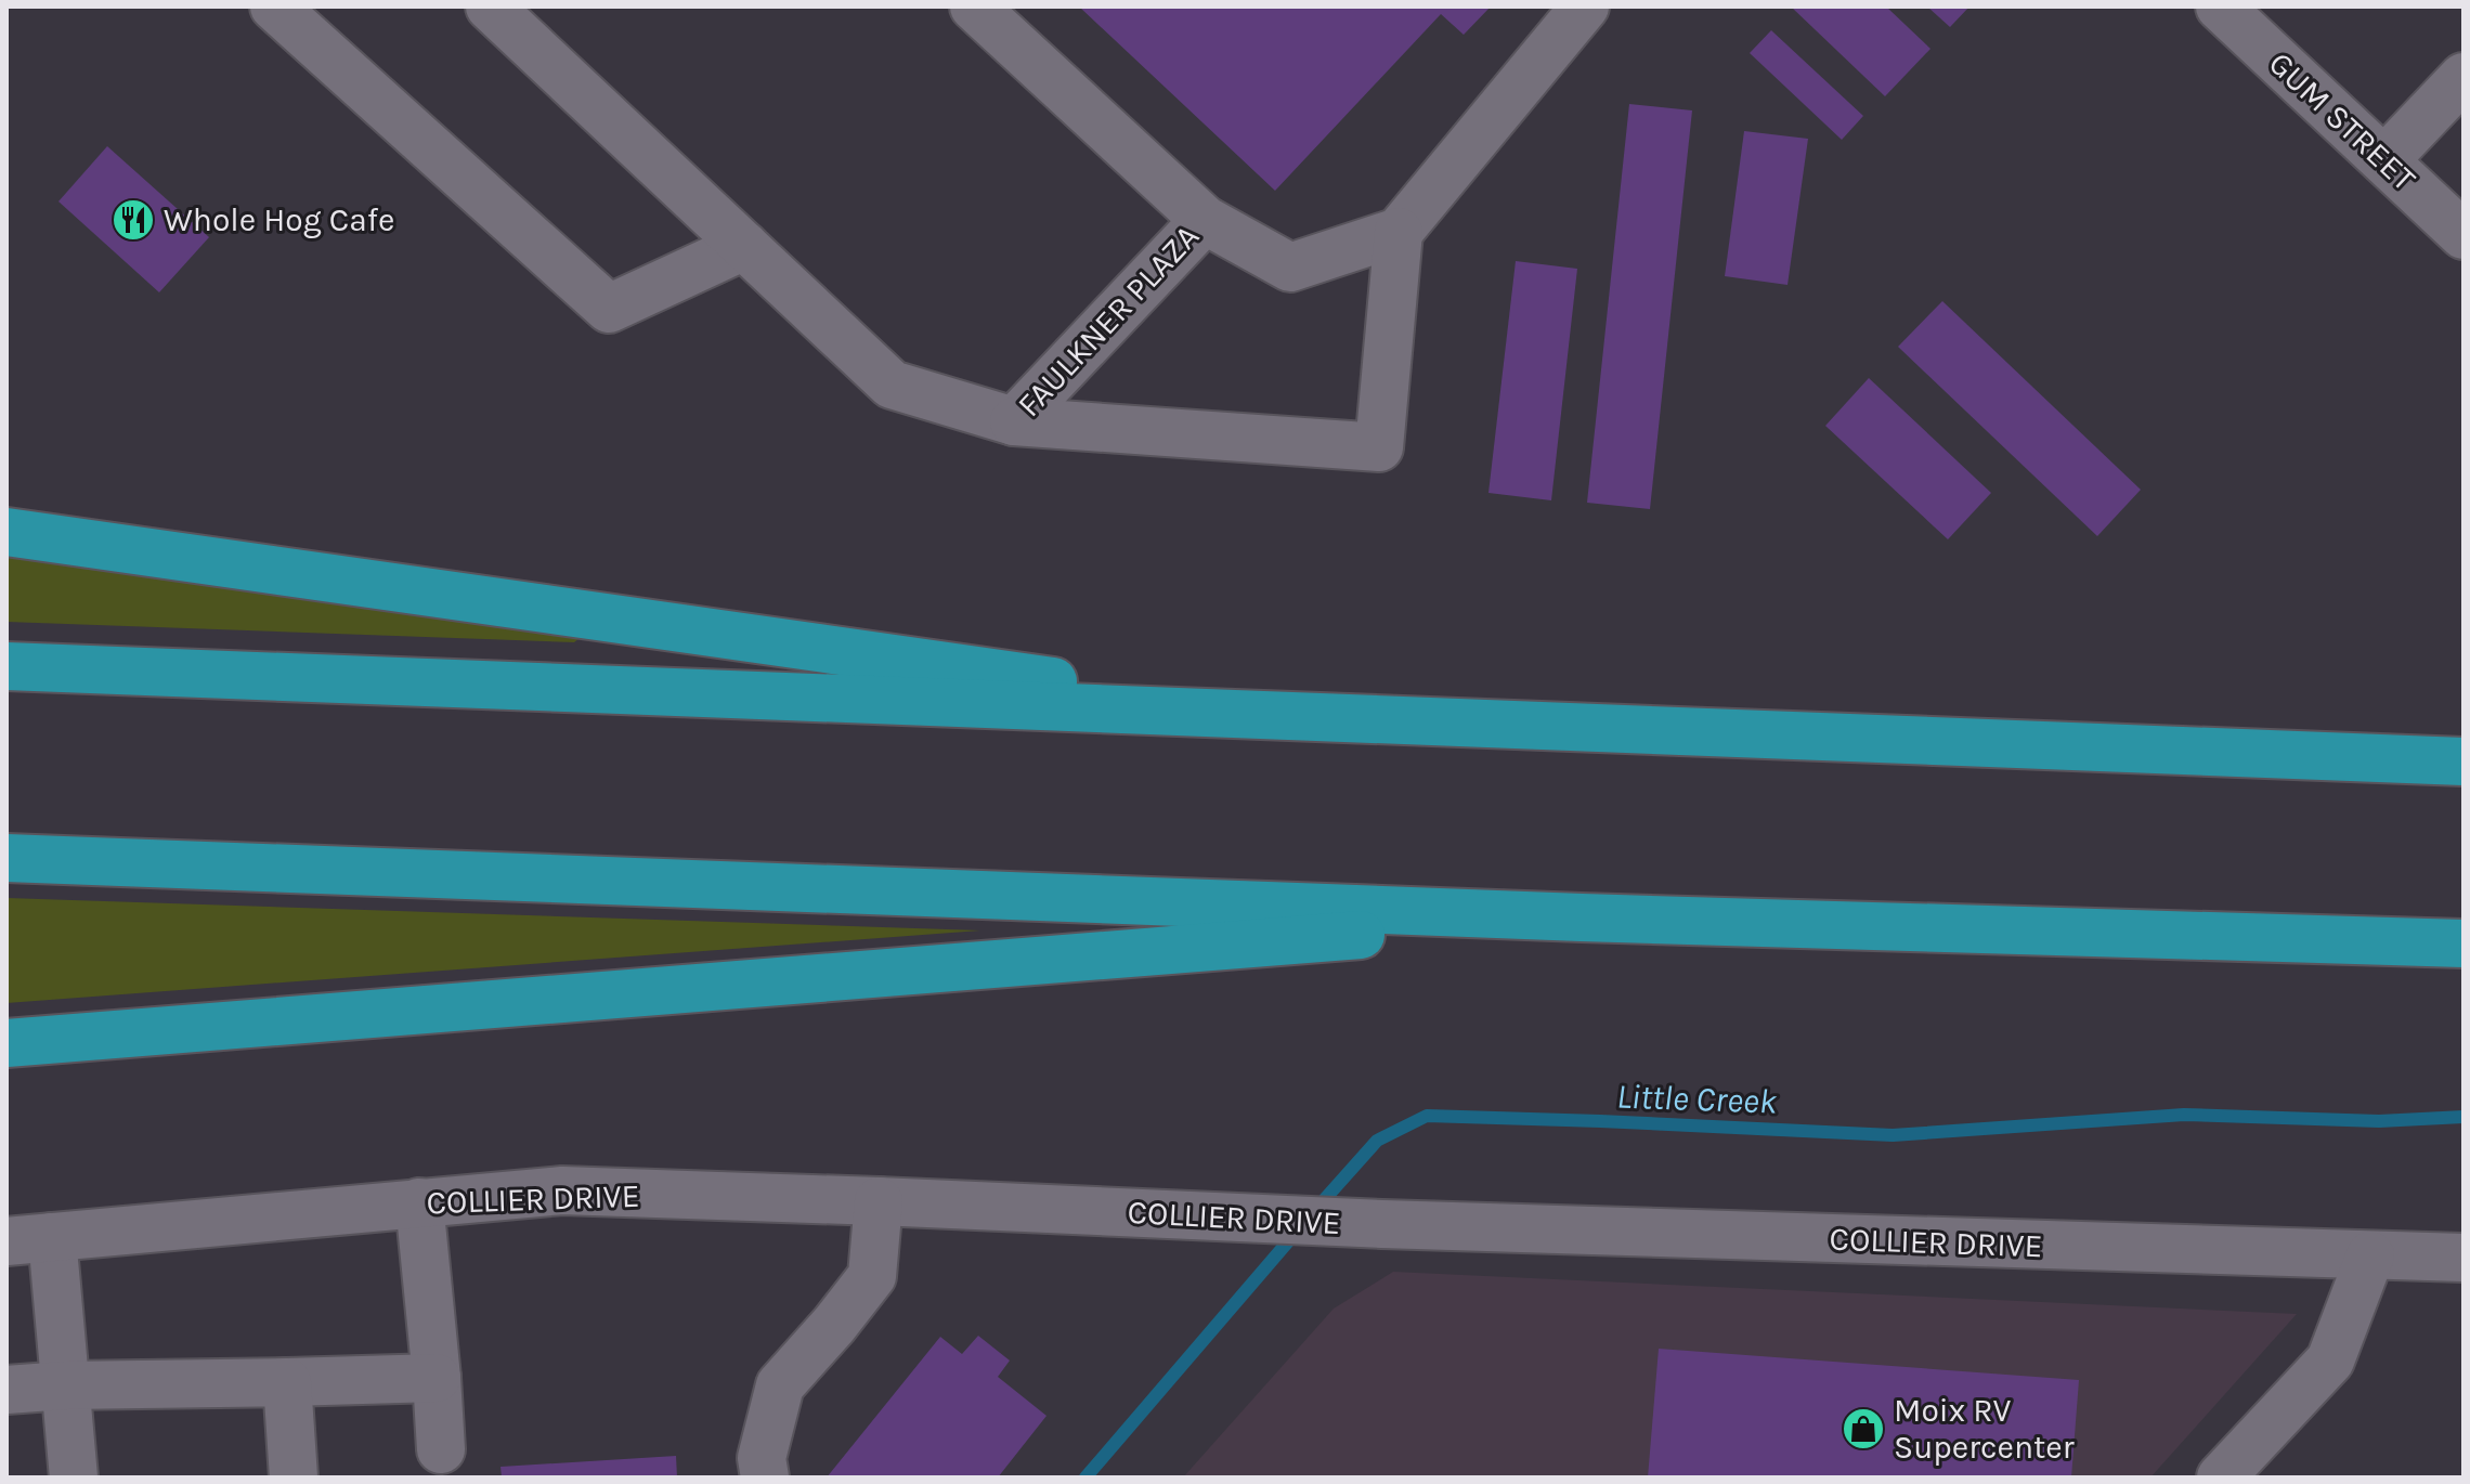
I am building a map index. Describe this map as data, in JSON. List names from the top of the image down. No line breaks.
{"streets":{"street":["GUM STREET","FAULKNER PLAZA","COLLIER DRIVE"]},"water":["Little Creek"],"places":{"restaurant":["Whole Hog Cafe"],"shop":["Moix RV Supercenter"]}}
